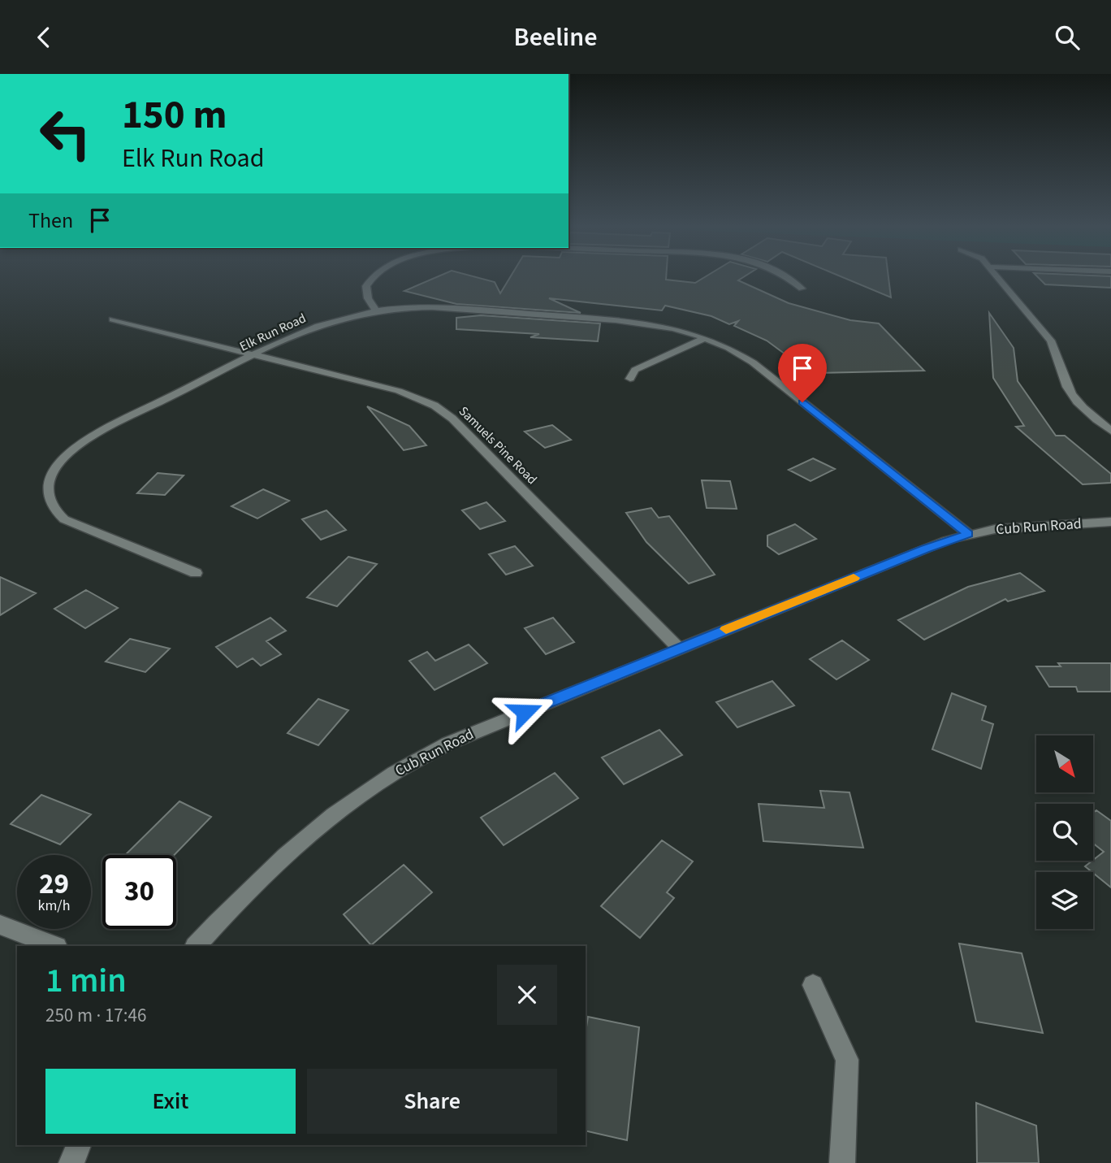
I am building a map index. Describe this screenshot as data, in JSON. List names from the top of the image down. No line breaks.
{"streets":{"street":["Elk Run Road","Samuels Pine Road","Cub Run Road"]},"crossings":[["Elk Run Road","Samuels Pine Road"],["Elk Run Road","Cub Run Road"],["Samuels Pine Road","Cub Run Road"]],"north":"bottom right","page":{"header":"Beeline","turn":["150 m","Elk Run Road"],"then":"Then","speed":"29 km/h","limit":"30","heading":["1 min","250 m · 17:46"],"buttons":["Exit","Share"]}}
